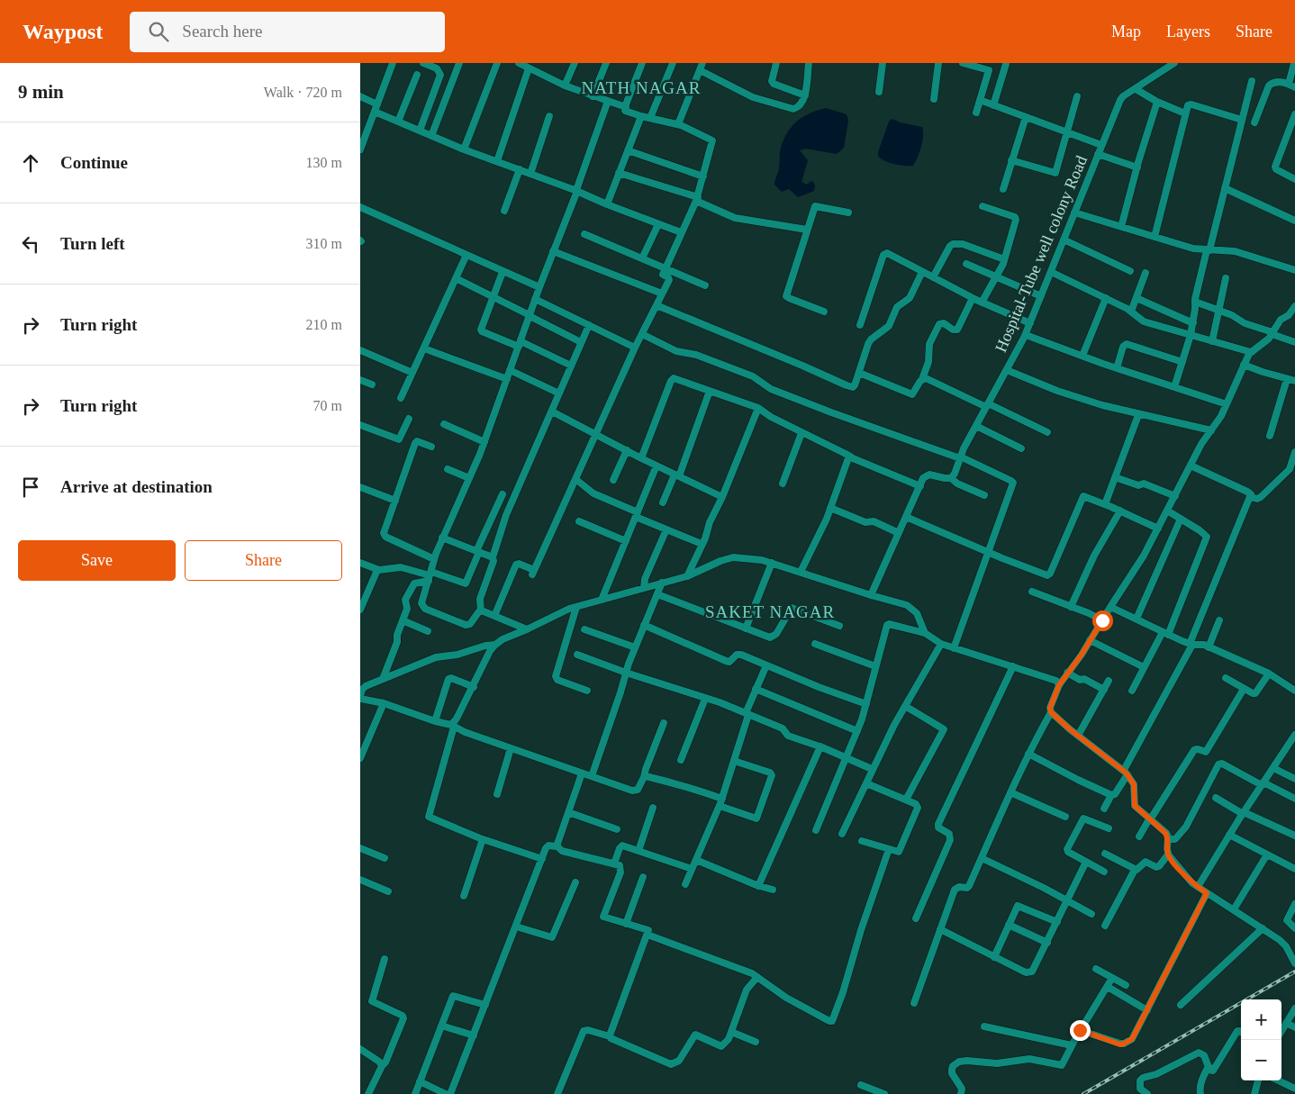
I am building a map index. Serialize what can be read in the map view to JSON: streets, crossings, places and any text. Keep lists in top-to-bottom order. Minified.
{"streets":{"street":["Hospital-Tube well colony Road"]},"districts":["NATH NAGAR","SAKET NAGAR"],"page":{"header":"Waypost","search":"Search here","nav":["Map","Layers","Share"],"heading":["9 min","Walk · 720 m"],"list":[["Continue","130 m"],["Turn left","310 m"],["Turn right","210 m"],["Turn right","70 m"],"Arrive at destination"],"buttons":["Save","Share"],"map_buttons":["+","−"]}}
